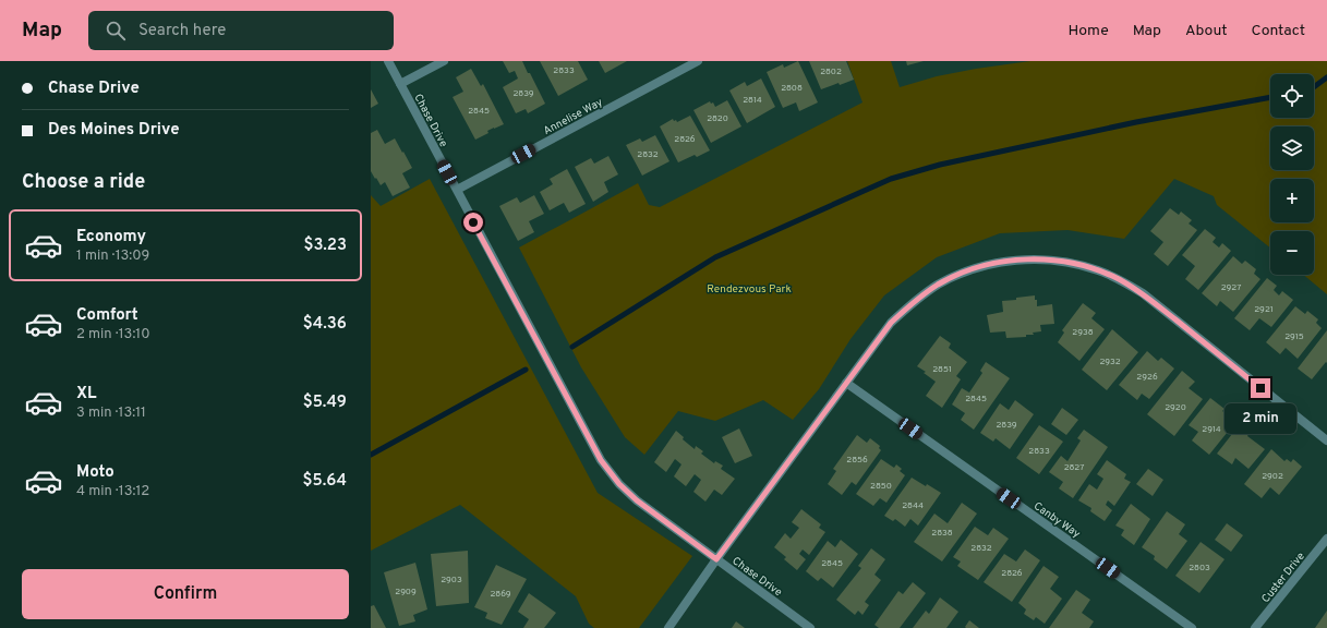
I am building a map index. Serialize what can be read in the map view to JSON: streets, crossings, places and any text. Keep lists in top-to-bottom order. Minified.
{"streets":{"street":["Annelise Way","Chase Drive","Canby Way","Custer Drive"]},"crossings":[["Annelise Way","Chase Drive"]],"parks":["Rendezvous Park"],"house_numbers":["2833","2802","2808","2839","2814","2845","2820","2826","2832","2927","2921","2938","2915","2932","2851","2926","2845","2920","2839","2914","2833","2856","2827","2902","2850","2844","2838","2832","2845","2803","2826","2903","2909","2869"],"page":{"header":"Map","search":"Search here","nav":["Home","Map","About","Contact"],"banner":["Chase Drive","Des Moines Drive"],"map_buttons":["+","−"],"heading":"Choose a ride","list":[{"name":"Economy","note":"1 min · 13:09","value":"$3.23"},{"name":"Comfort","note":"2 min · 13:10","value":"$4.36"},{"name":"XL","note":"3 min · 13:11","value":"$5.49"},{"name":"Moto","note":"4 min · 13:12","value":"$5.64"}],"bubble":"2 min","buttons":"Confirm"}}
